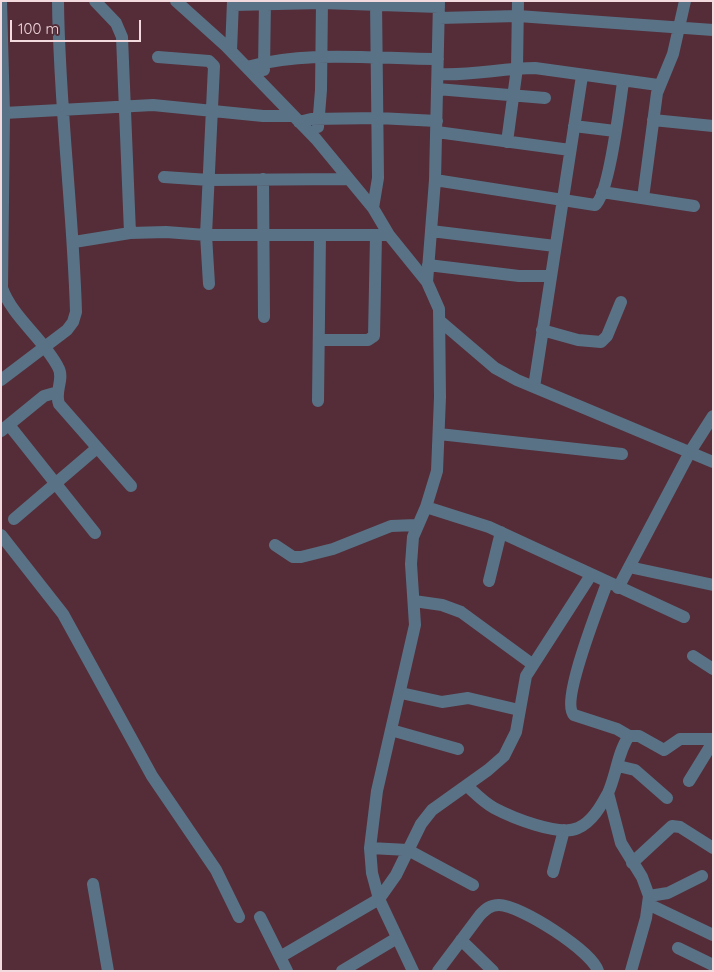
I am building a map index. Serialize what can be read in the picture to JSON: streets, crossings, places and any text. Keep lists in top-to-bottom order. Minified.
{"scale_bar":"100 m"}
